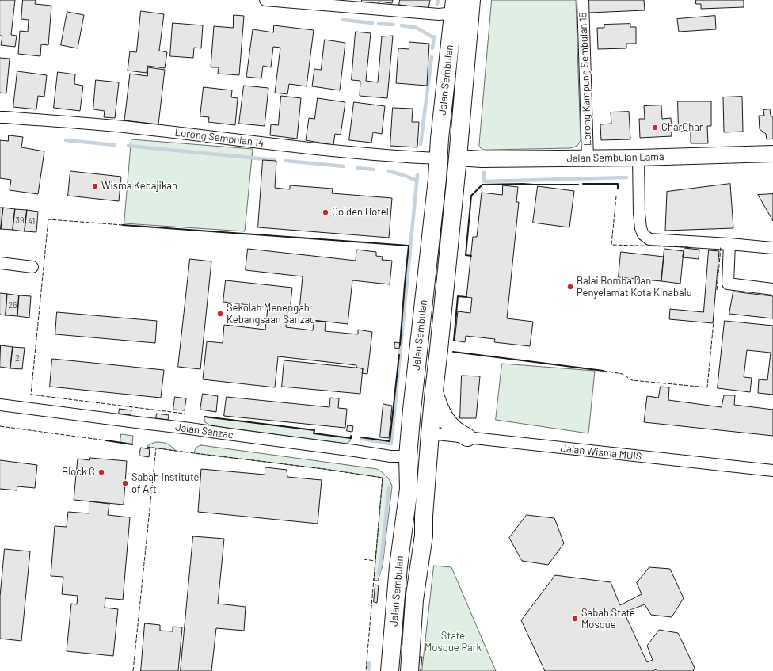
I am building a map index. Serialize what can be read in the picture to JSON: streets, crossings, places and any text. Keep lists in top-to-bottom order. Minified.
{"streets":{"main road":["Jalan Sembulan"],"street":["Lorong Kampung Sembulan 15","Lorong Sembulan 14","Jalan Sembulan Lama","Jalan Sanzac","Jalan Wisma MUIS"]},"crossings":[["Lorong Kampung Sembulan 15","Jalan Sembulan Lama"],["Jalan Sembulan","Lorong Sembulan 14"],["Jalan Sembulan","Jalan Sembulan Lama"],["Jalan Sembulan","Jalan Sanzac"],["Jalan Sembulan","Jalan Wisma MUIS"]],"parks":["State Mosque Park"],"places":["CharChar","Wisma Kebajikan","Golden Hotel","Balai Bomba Dan Penyelamat Kota Kinabalu","Sekolah Menengah Kebangsaan Sanzac","Block C","Sabah Institute of Art","Sabah State Mosque"],"house_numbers":["39","41","26","2"]}
